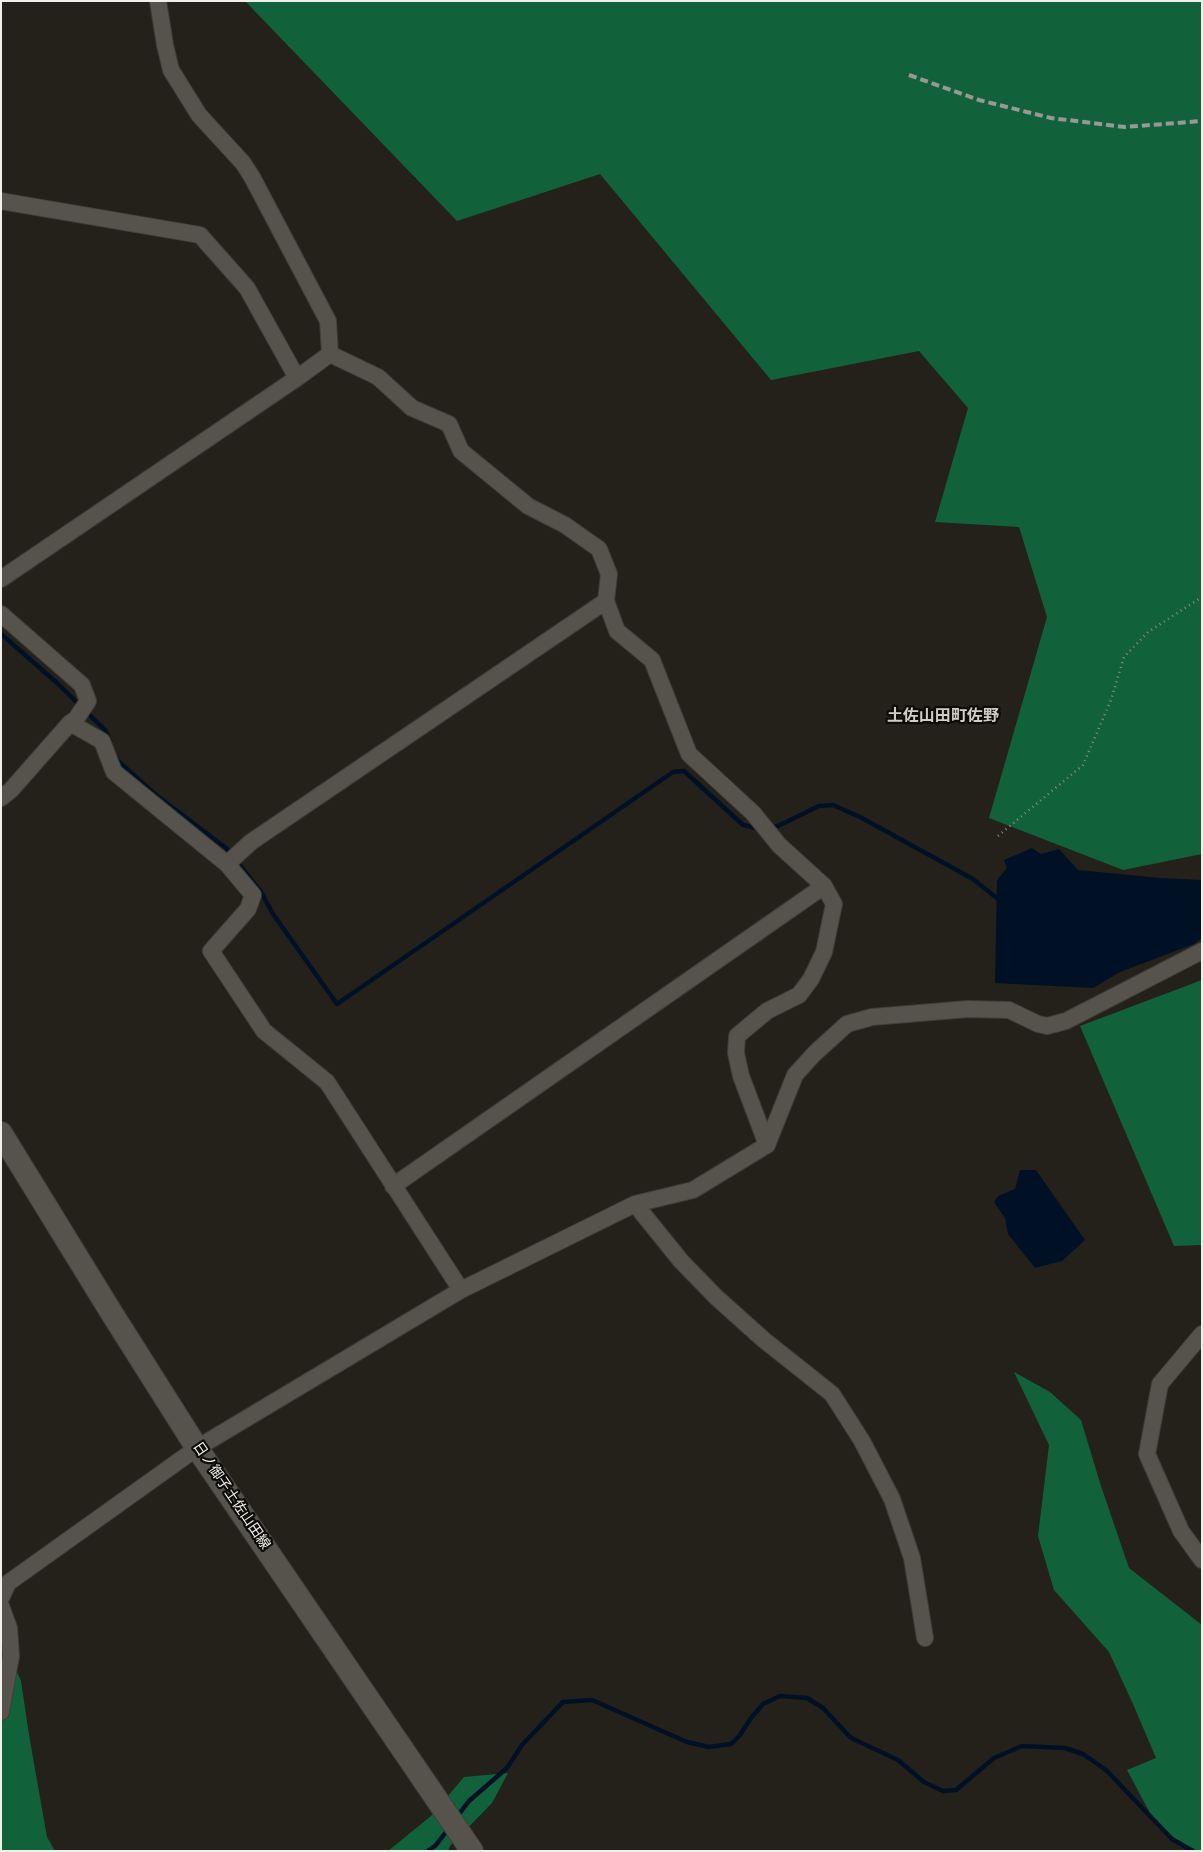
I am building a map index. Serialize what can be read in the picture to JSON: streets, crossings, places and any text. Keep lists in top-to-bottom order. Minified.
{"streets":{"main road":["日ノ御子土佐山田線"]},"districts":["土佐山田町佐野"]}
